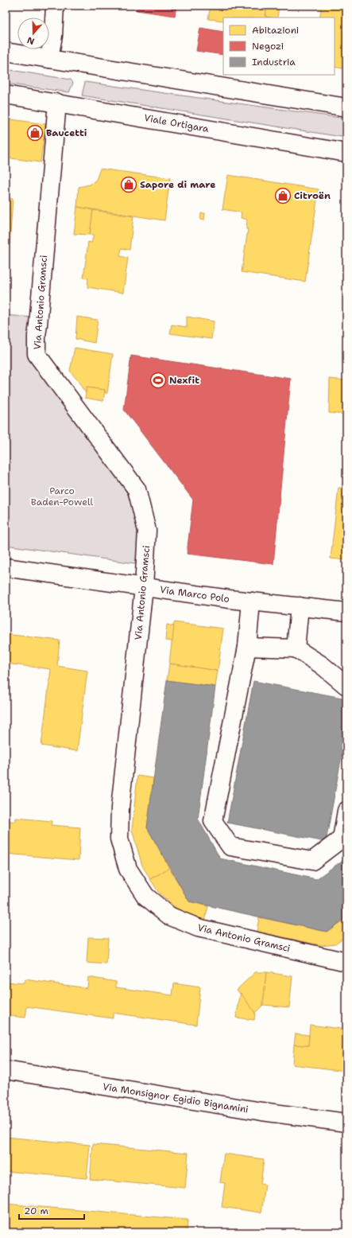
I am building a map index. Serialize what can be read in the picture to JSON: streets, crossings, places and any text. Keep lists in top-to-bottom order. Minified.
{"streets":{"street":["Viale Ortigara","Via Antonio Gramsci","Via Marco Polo","Via Monsignor Egidio Bignamini"]},"crossings":[["Viale Ortigara","Via Antonio Gramsci"],["Via Antonio Gramsci","Via Marco Polo"]],"parks":["Parco Baden-Powell"],"places":{"shop":["Baucetti","Sapore di mare","Citroën"],"sports":["Nexfit"]},"legend":["Abitazioni","Negozi","Industria"],"scale_bar":"20 m","north":"bottom"}
